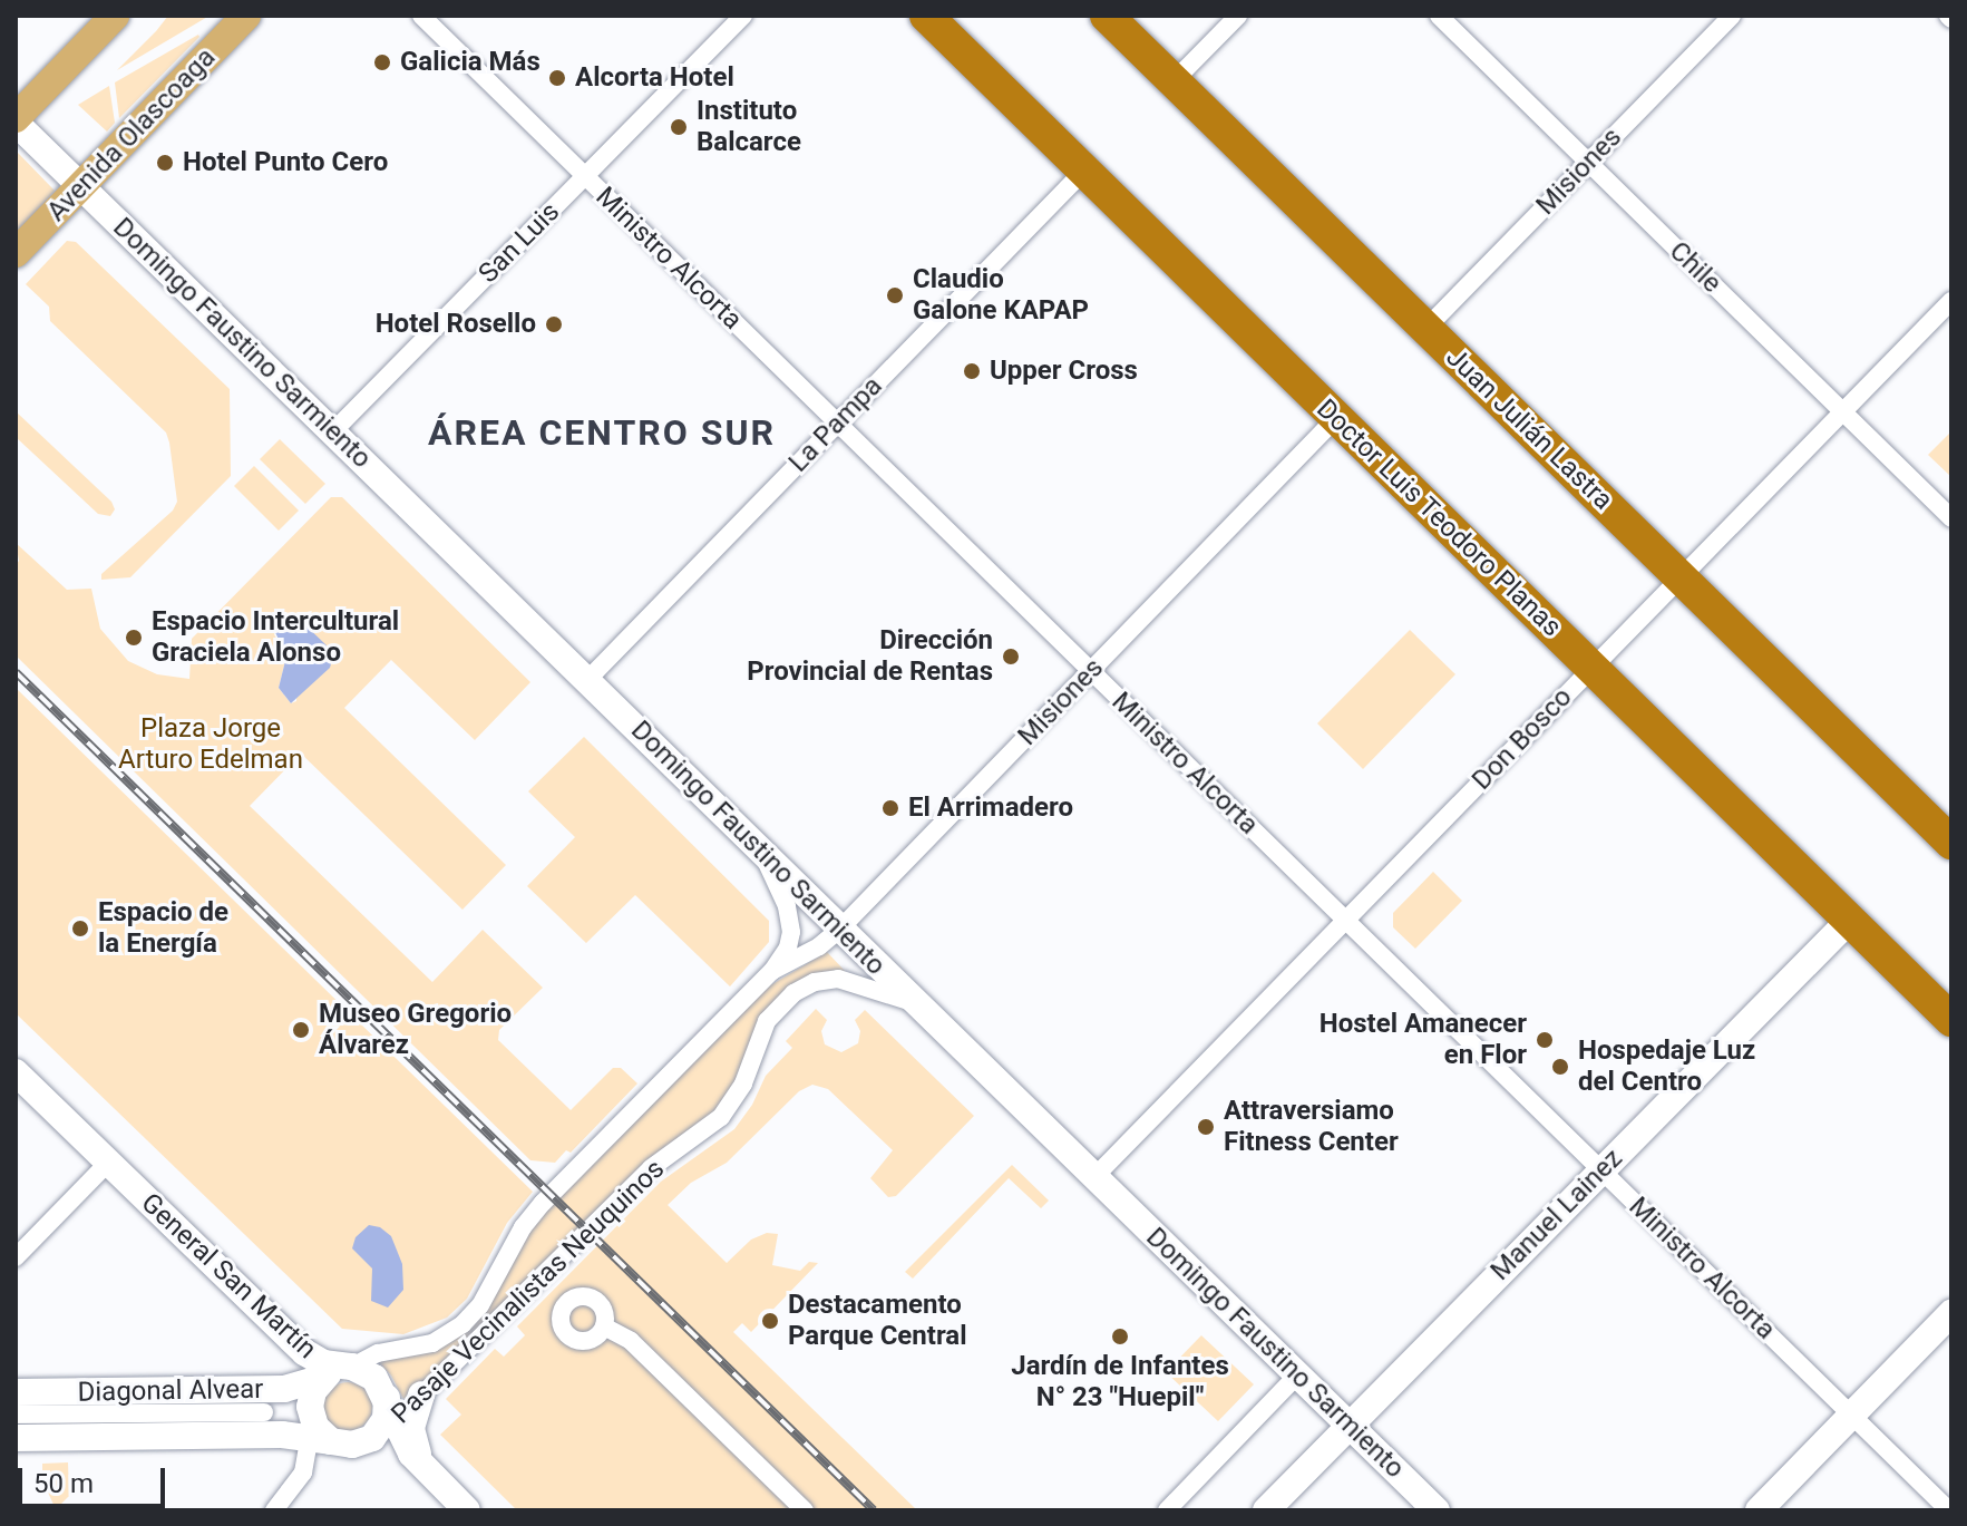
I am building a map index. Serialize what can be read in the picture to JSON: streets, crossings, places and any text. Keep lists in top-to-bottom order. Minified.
{"streets":{"highway":["Juan Julián Lastra","Doctor Luis Teodoro Planas"],"main road":["Avenida Olascoaga","Domingo Faustino Sarmiento","Manuel Lainez","General San Martín","Diagonal Alvear"],"street":["Misiones","San Luis","Ministro Alcorta","Chile","La Pampa","Don Bosco","Pasaje Vecinalistas Neuquinos"]},"crossings":[["Avenida Olascoaga","Domingo Faustino Sarmiento"],["Misiones","Ministro Alcorta"],["Misiones","Chile"],["Misiones","Domingo Faustino Sarmiento"],["Misiones","Juan Julián Lastra"],["Misiones","Doctor Luis Teodoro Planas"],["Misiones","Pasaje Vecinalistas Neuquinos"],["San Luis","Ministro Alcorta"],["San Luis","Domingo Faustino Sarmiento"],["Ministro Alcorta","La Pampa"],["Ministro Alcorta","Don Bosco"],["Ministro Alcorta","Manuel Lainez"],["Chile","Don Bosco"],["Domingo Faustino Sarmiento","La Pampa"],["Domingo Faustino Sarmiento","Don Bosco"],["Domingo Faustino Sarmiento","Manuel Lainez"],["Domingo Faustino Sarmiento","Pasaje Vecinalistas Neuquinos"],["La Pampa","Doctor Luis Teodoro Planas"],["Juan Julián Lastra","Don Bosco"],["Doctor Luis Teodoro Planas","Don Bosco"],["Doctor Luis Teodoro Planas","Manuel Lainez"],["General San Martín","Pasaje Vecinalistas Neuquinos"],["General San Martín","Diagonal Alvear"],["Pasaje Vecinalistas Neuquinos","Diagonal Alvear"]],"districts":["ÁREA CENTRO SUR"],"parks":["Plaza Jorge Arturo Edelman"],"places":["Galicia Más","Alcorta Hotel","Instituto Balcarce","Hotel Punto Cero","Claudio Galone KAPAP","Hotel Rosello","Upper Cross","Espacio Intercultural Graciela Alonso","Dirección Provincial de Rentas","El Arrimadero","Espacio de la Energía","Museo Gregorio Álvarez","Hostel Amanecer en Flor","Hospedaje Luz del Centro","Attraversiamo Fitness Center","Destacamento Parque Central","Jardín de Infantes N° 23 \"Huepil\""],"scale_bar":"50 m"}
